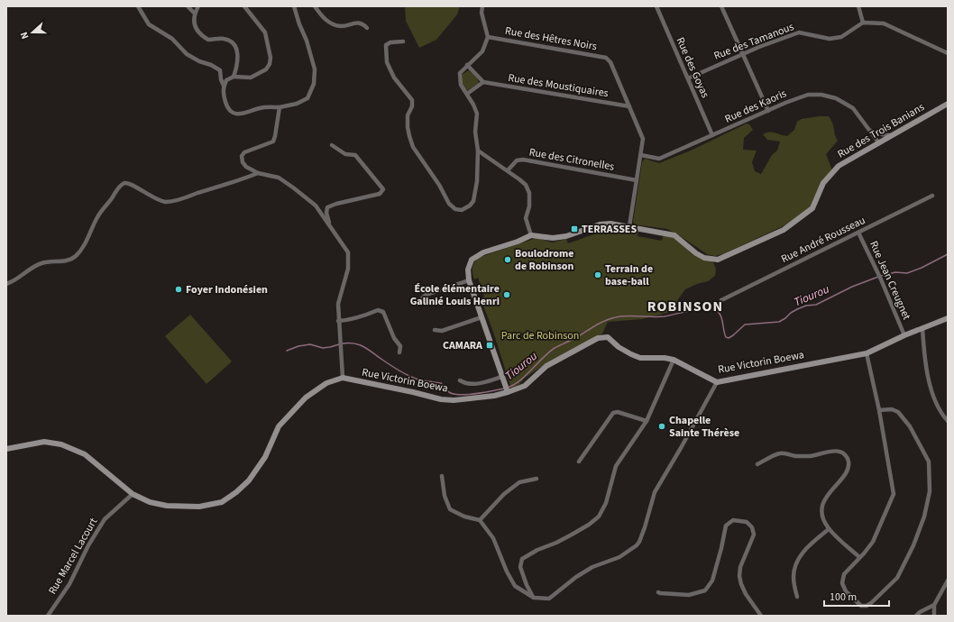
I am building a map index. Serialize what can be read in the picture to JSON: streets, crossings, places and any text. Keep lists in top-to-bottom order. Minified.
{"streets":{"street":["Rue des Hêtres Noirs","Rue des Tamanous","Rue des Goyas","Rue des Moustiquaires","Rue des Kaoris","Rue des Trois Banians","Rue des Citronelles","Rue André Rousseau","Rue Jean Creugnet","Rue Victorin Boewa","Rue Marcel Lacourt"]},"crossings":[["Rue des Hêtres Noirs","Rue des Moustiquaires"],["Rue des Hêtres Noirs","Rue des Kaoris"],["Rue des Hêtres Noirs","Rue des Trois Banians"],["Rue des Hêtres Noirs","Rue des Citronelles"],["Rue des Tamanous","Rue des Goyas"],["Rue des Goyas","Rue des Kaoris"],["Rue des Kaoris","Rue des Trois Banians"],["Rue André Rousseau","Rue Jean Creugnet"],["Rue Jean Creugnet","Rue Victorin Boewa"]],"districts":["ROBINSON"],"water":["Tiourou"],"parks":["Parc de Robinson"],"places":{"transit":["TERRASSES","CAMARA"],"other":["Boulodrome de Robinson","Terrain de base-ball","Foyer Indonésien","École élémentaire Galinié Louis Henri","Chapelle Sainte Thérèse"]},"scale_bar":"100 m","north":"left"}
